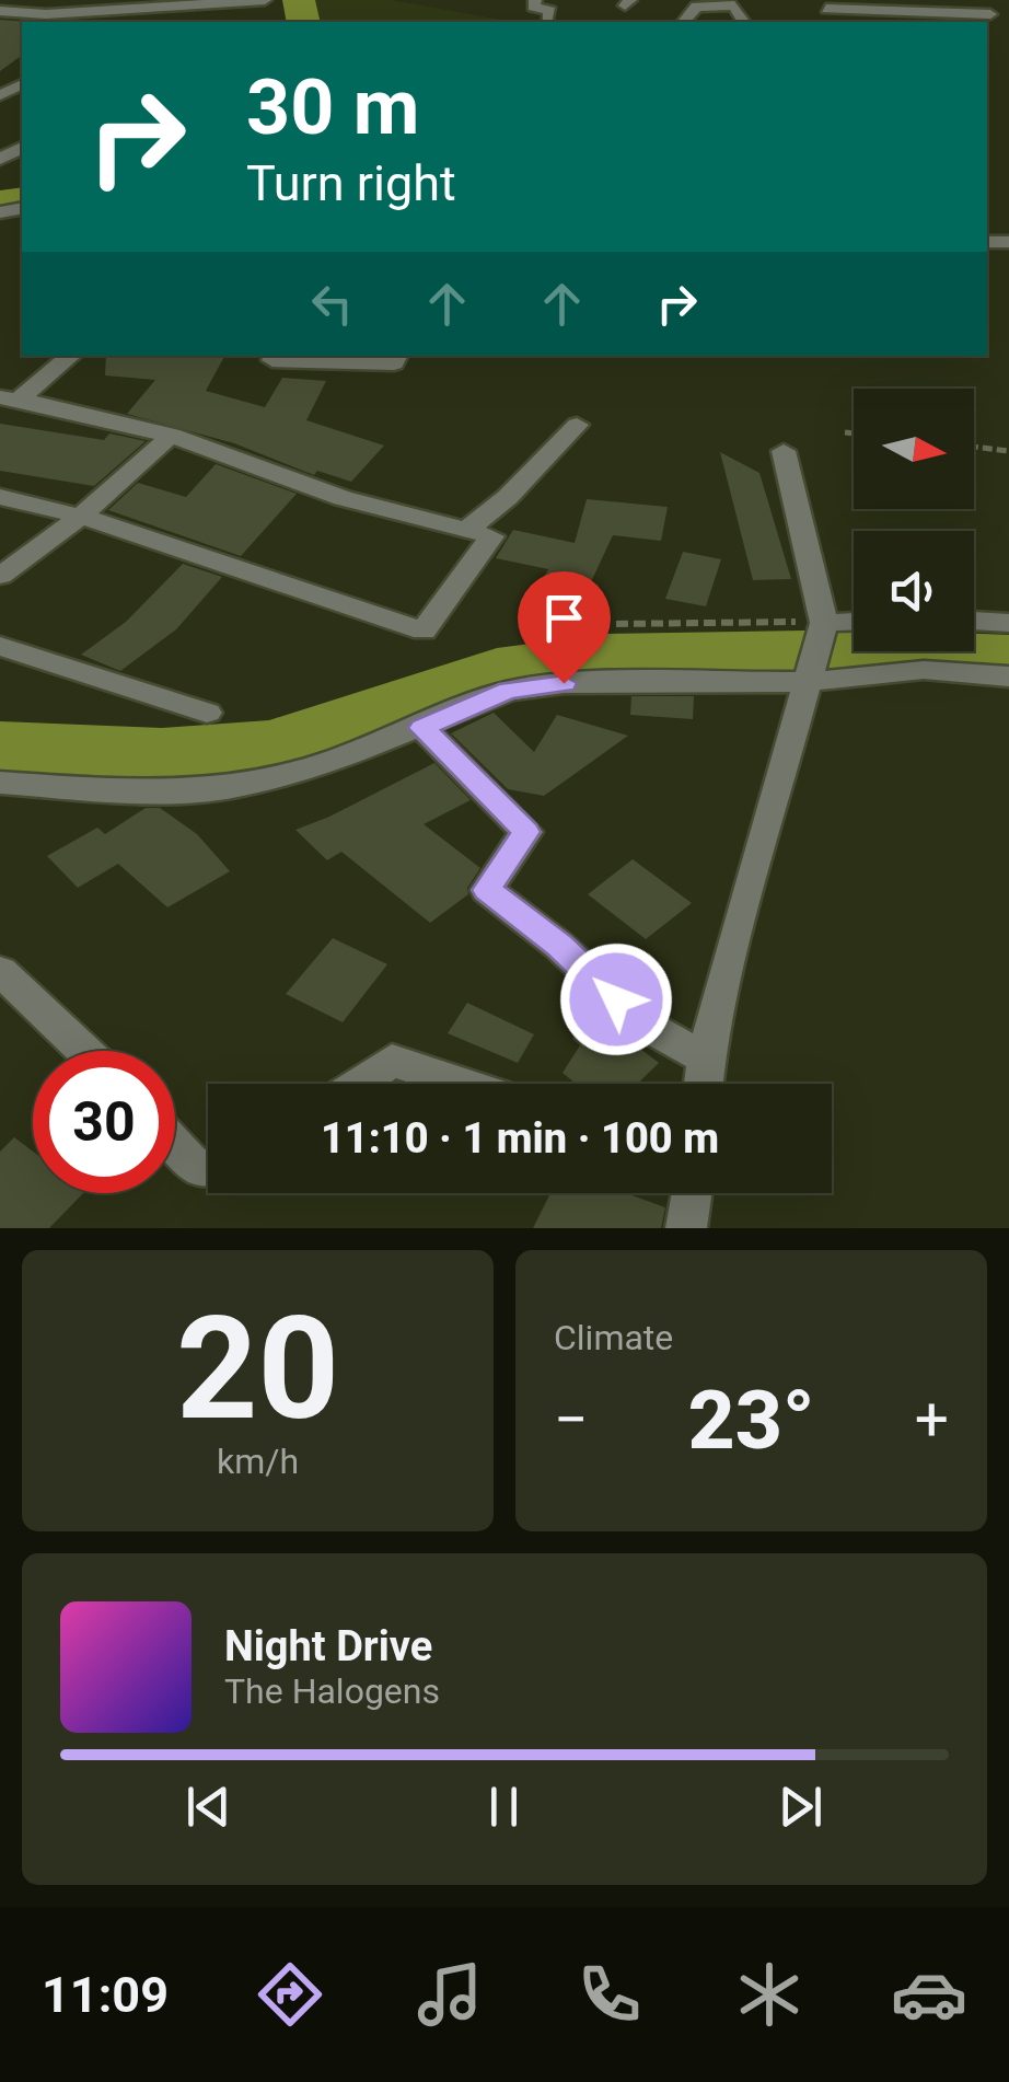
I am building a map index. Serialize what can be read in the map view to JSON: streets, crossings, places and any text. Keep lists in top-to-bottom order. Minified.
{"north":"right","page":{"turn":["30 m","Turn right"],"limit":"30","trip":"11:10 · 1 min · 100 m","tile":[["20","km/h"],"Climate"],"heat":["−","23°","+"],"song":["Night Drive","The Halogens"],"tabs":"11:09"}}
